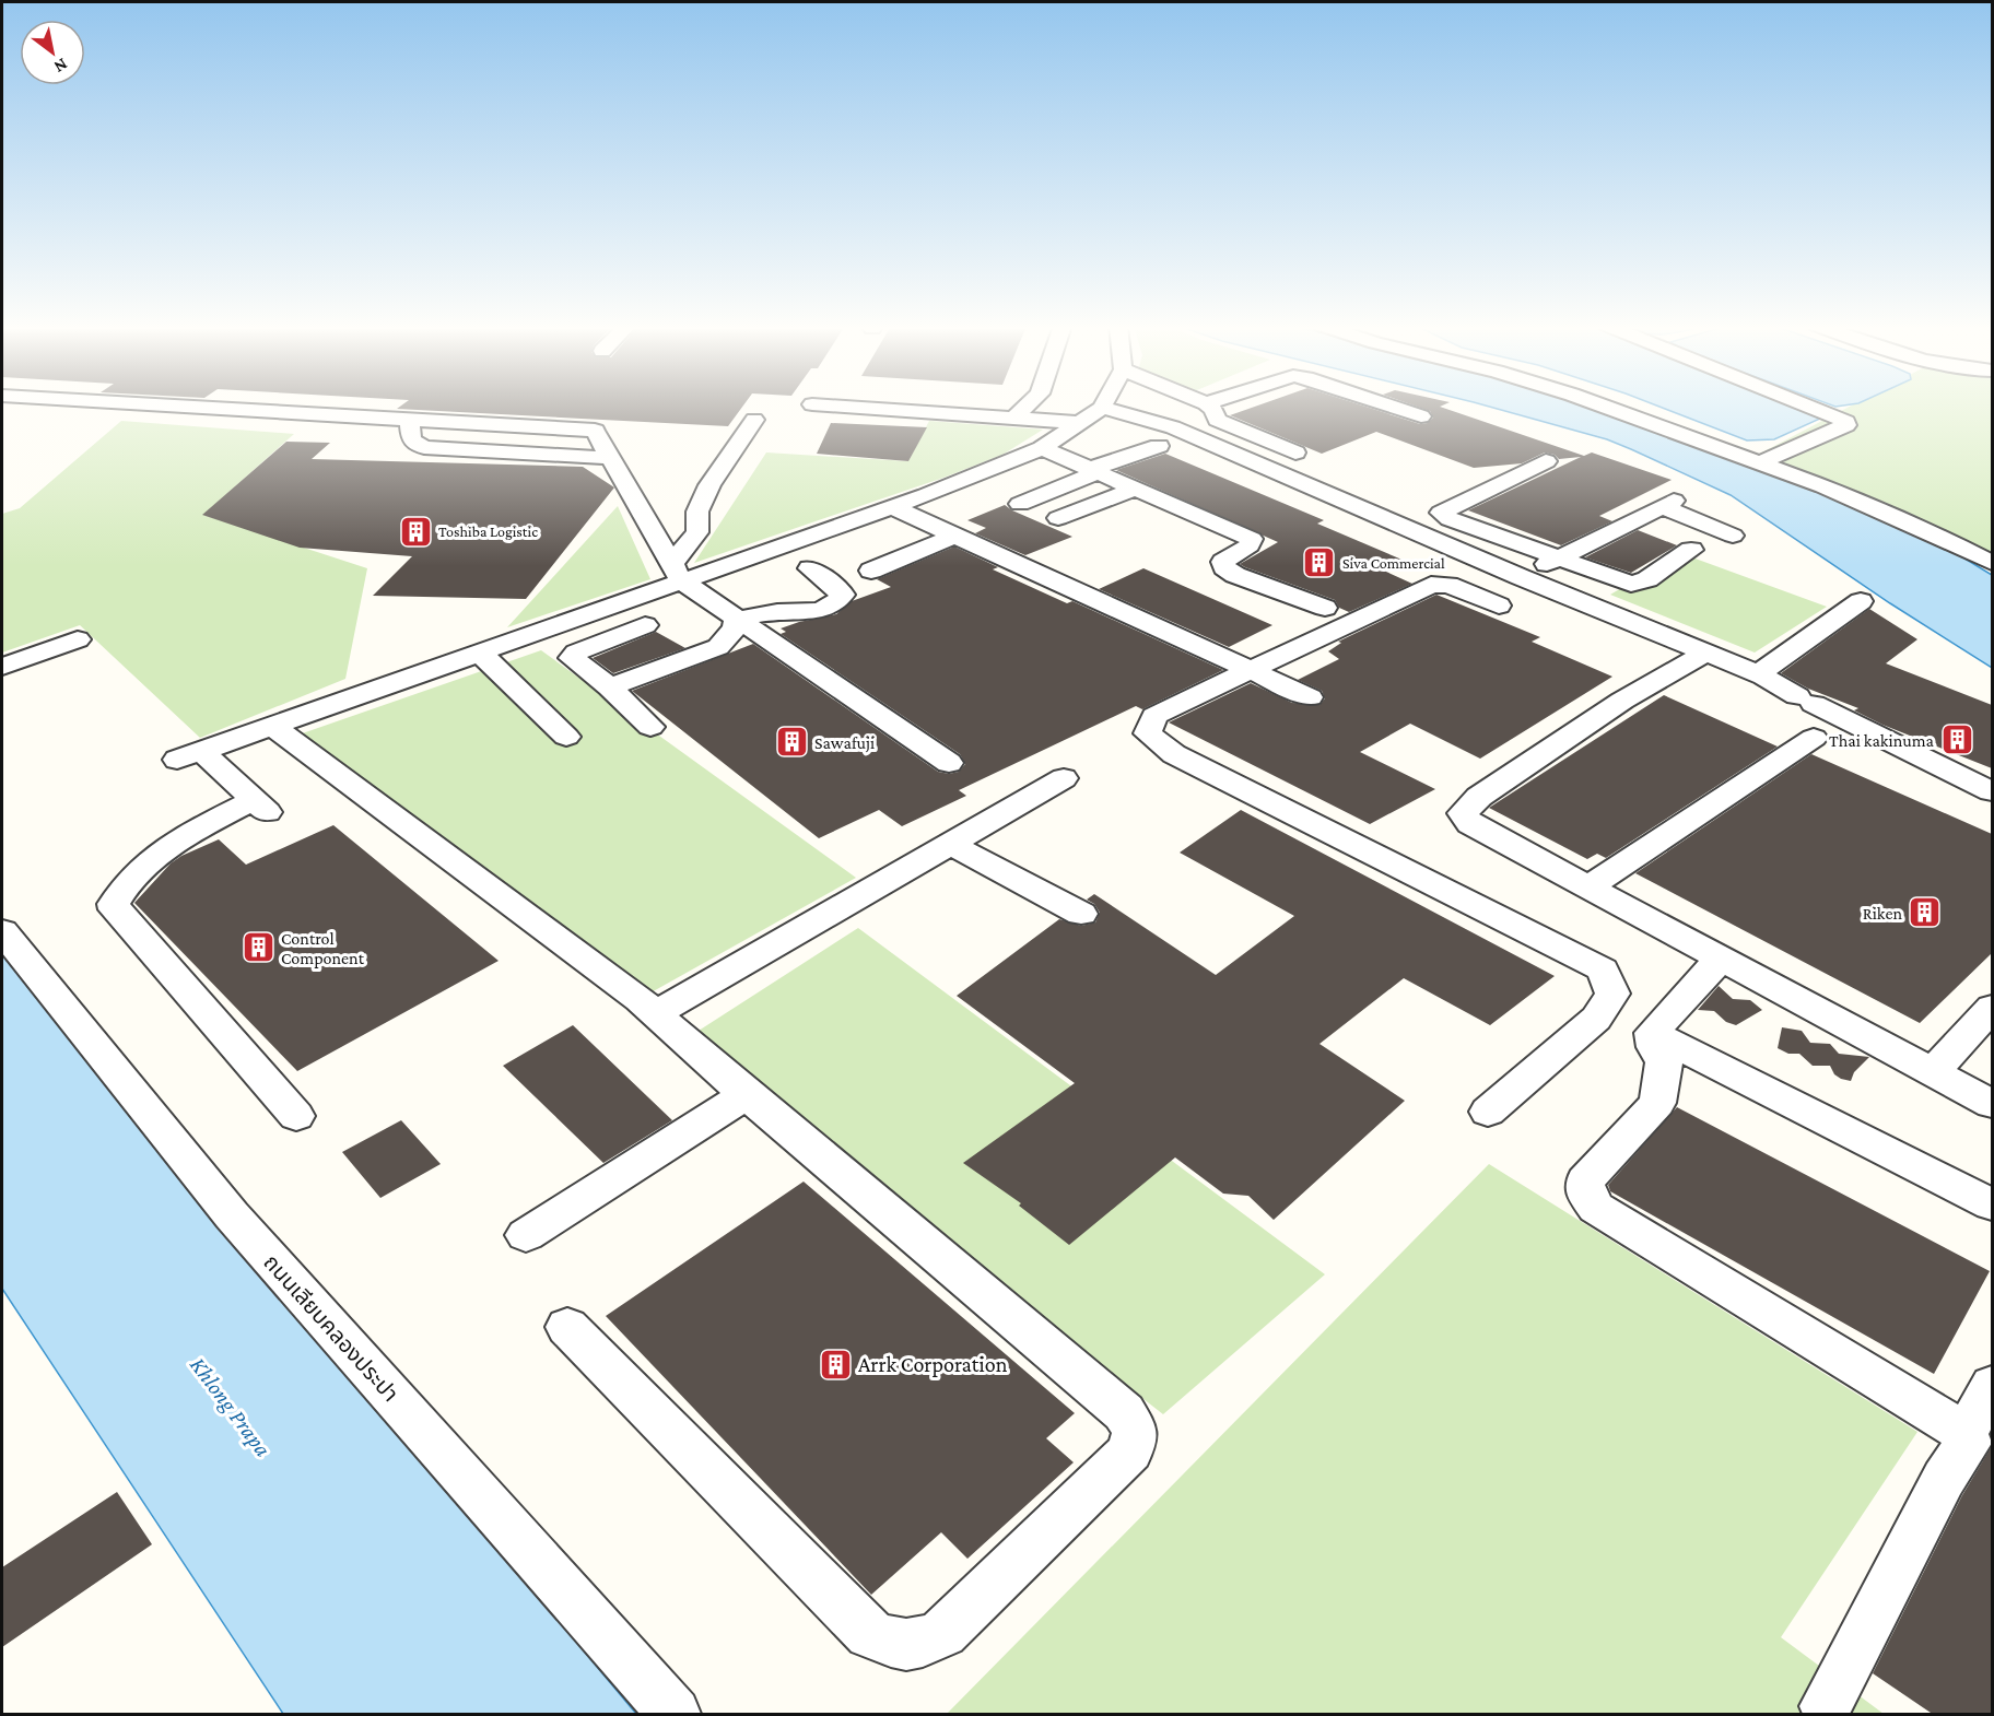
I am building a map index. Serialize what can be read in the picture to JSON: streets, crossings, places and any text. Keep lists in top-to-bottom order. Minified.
{"streets":{"street":["ถนนเลียบคลองประปา"]},"water":["Khlong Prapa"],"places":{"building":["Toshiba Logistic","Siva Commercial","Thai kakinuma","Sawafuji","Riken","Control Component","Arrk Corporation"]},"north":"bottom right"}
